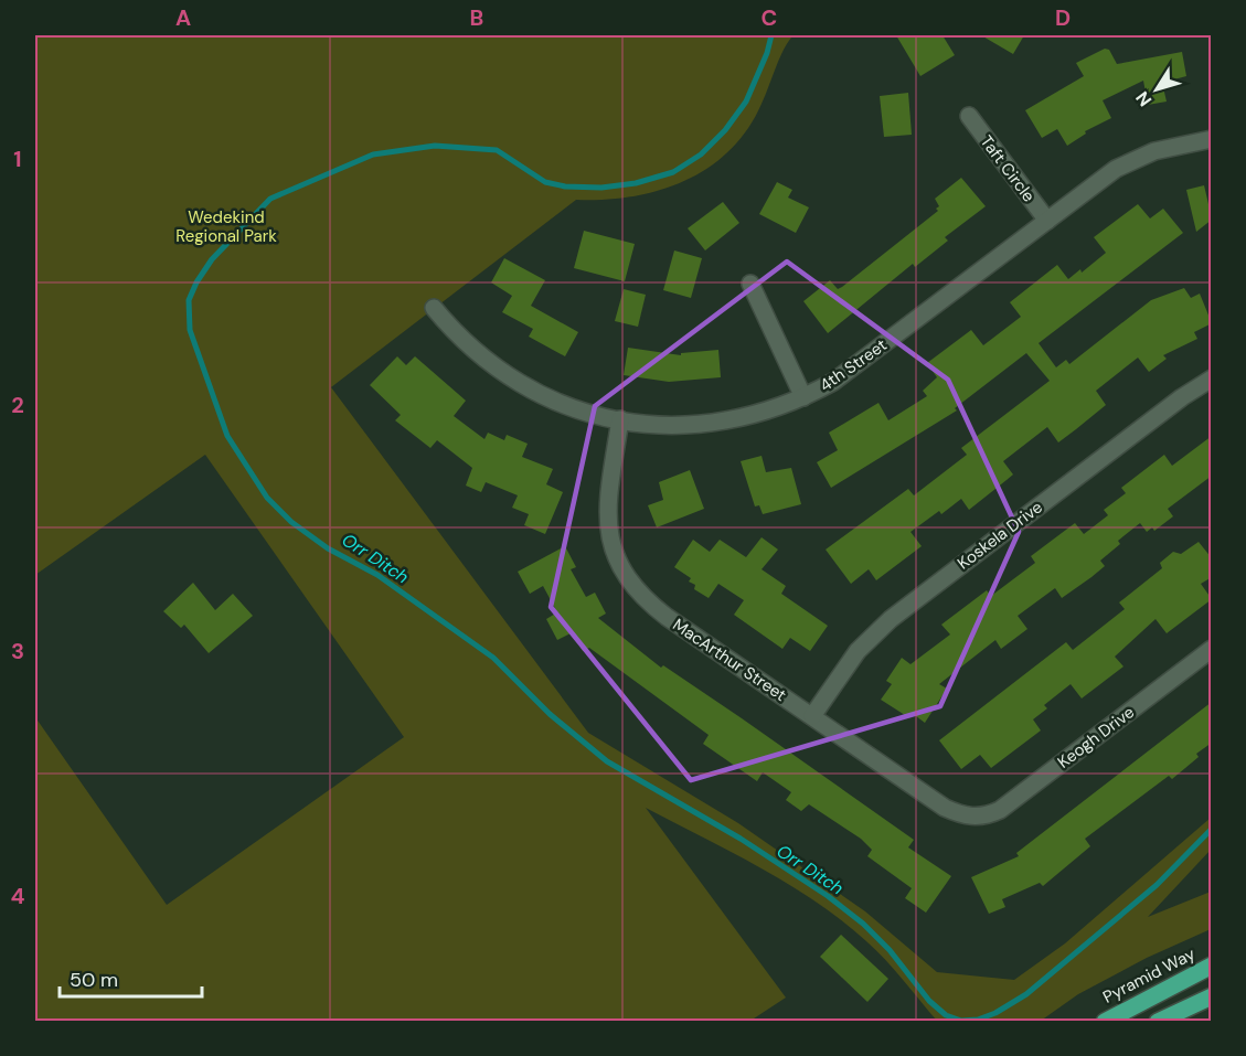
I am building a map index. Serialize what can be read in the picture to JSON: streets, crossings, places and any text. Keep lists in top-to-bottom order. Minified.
{"streets":{"main road":["Pyramid Way"],"street":["Taft Circle","4th Street","Koskela Drive","MacArthur Street","Keogh Drive"]},"crossings":[["Taft Circle","4th Street"],["4th Street","MacArthur Street"],["Koskela Drive","MacArthur Street"],["MacArthur Street","Keogh Drive"]],"water":["Orr Ditch"],"parks":["Wedekind Regional Park"],"scale_bar":"50 m","north":"bottom left","grid":{"columns":["A","B","C","D"],"rows":["1","2","3","4"]}}
